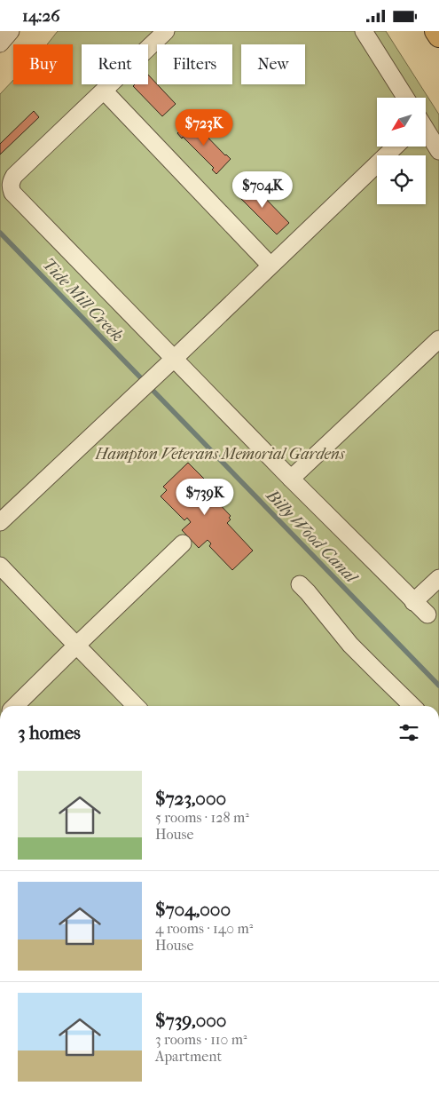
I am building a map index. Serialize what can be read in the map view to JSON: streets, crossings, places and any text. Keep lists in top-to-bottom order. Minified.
{"water":["Tide Mill Creek","Billy Wood Canal"],"parks":["Hampton Veterans Memorial Gardens"],"north":"bottom left","page":{"status":"14:26","chip":["Buy","Rent","Filters","New"],"price":["$723K","$704K","$739K"],"heading":"3 homes","list":[{"name":"$723,000","note":"5 rooms · 128 m² · House"},{"name":"$704,000","note":"4 rooms · 140 m² · House"},{"name":"$739,000","note":"3 rooms · 110 m² · Apartment"}]}}
